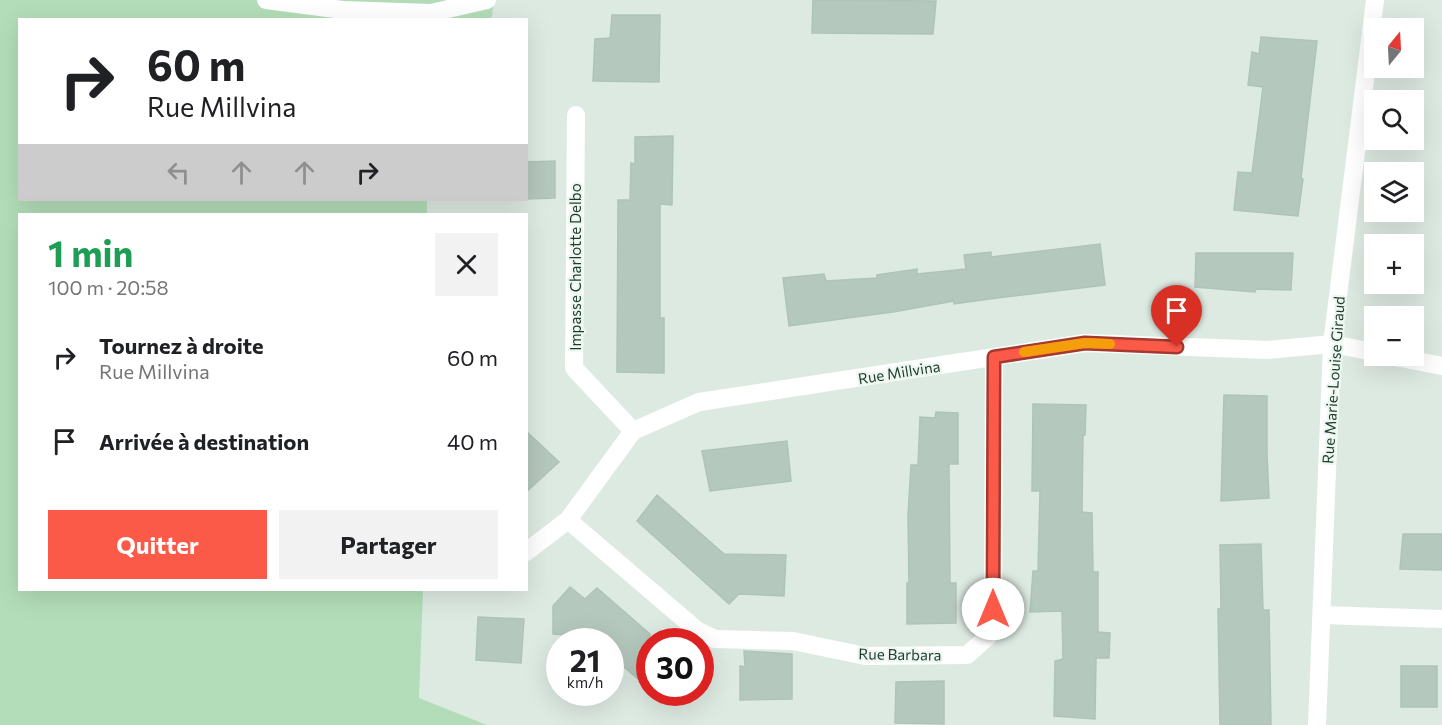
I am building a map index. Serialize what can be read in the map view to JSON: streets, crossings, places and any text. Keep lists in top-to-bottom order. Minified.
{"streets":{"street":["Impasse Charlotte Delbo","Rue Millvina","Rue Marie-Louise Giraud","Rue Barbara"]},"crossings":[["Impasse Charlotte Delbo","Rue Millvina"],["Rue Millvina","Rue Marie-Louise Giraud"],["Rue Millvina","Rue Barbara"]],"north":"top","page":{"map_buttons":["+","−"],"turn":["60 m","Rue Millvina"],"heading":["1 min","100 m · 20:58"],"list":[{"name":"Tournez à droite","note":"Rue Millvina","value":"60 m"},{"name":"Arrivée à destination","value":"40 m"}],"buttons":["Quitter","Partager"],"speed":"21 km/h","limit":"30"}}
